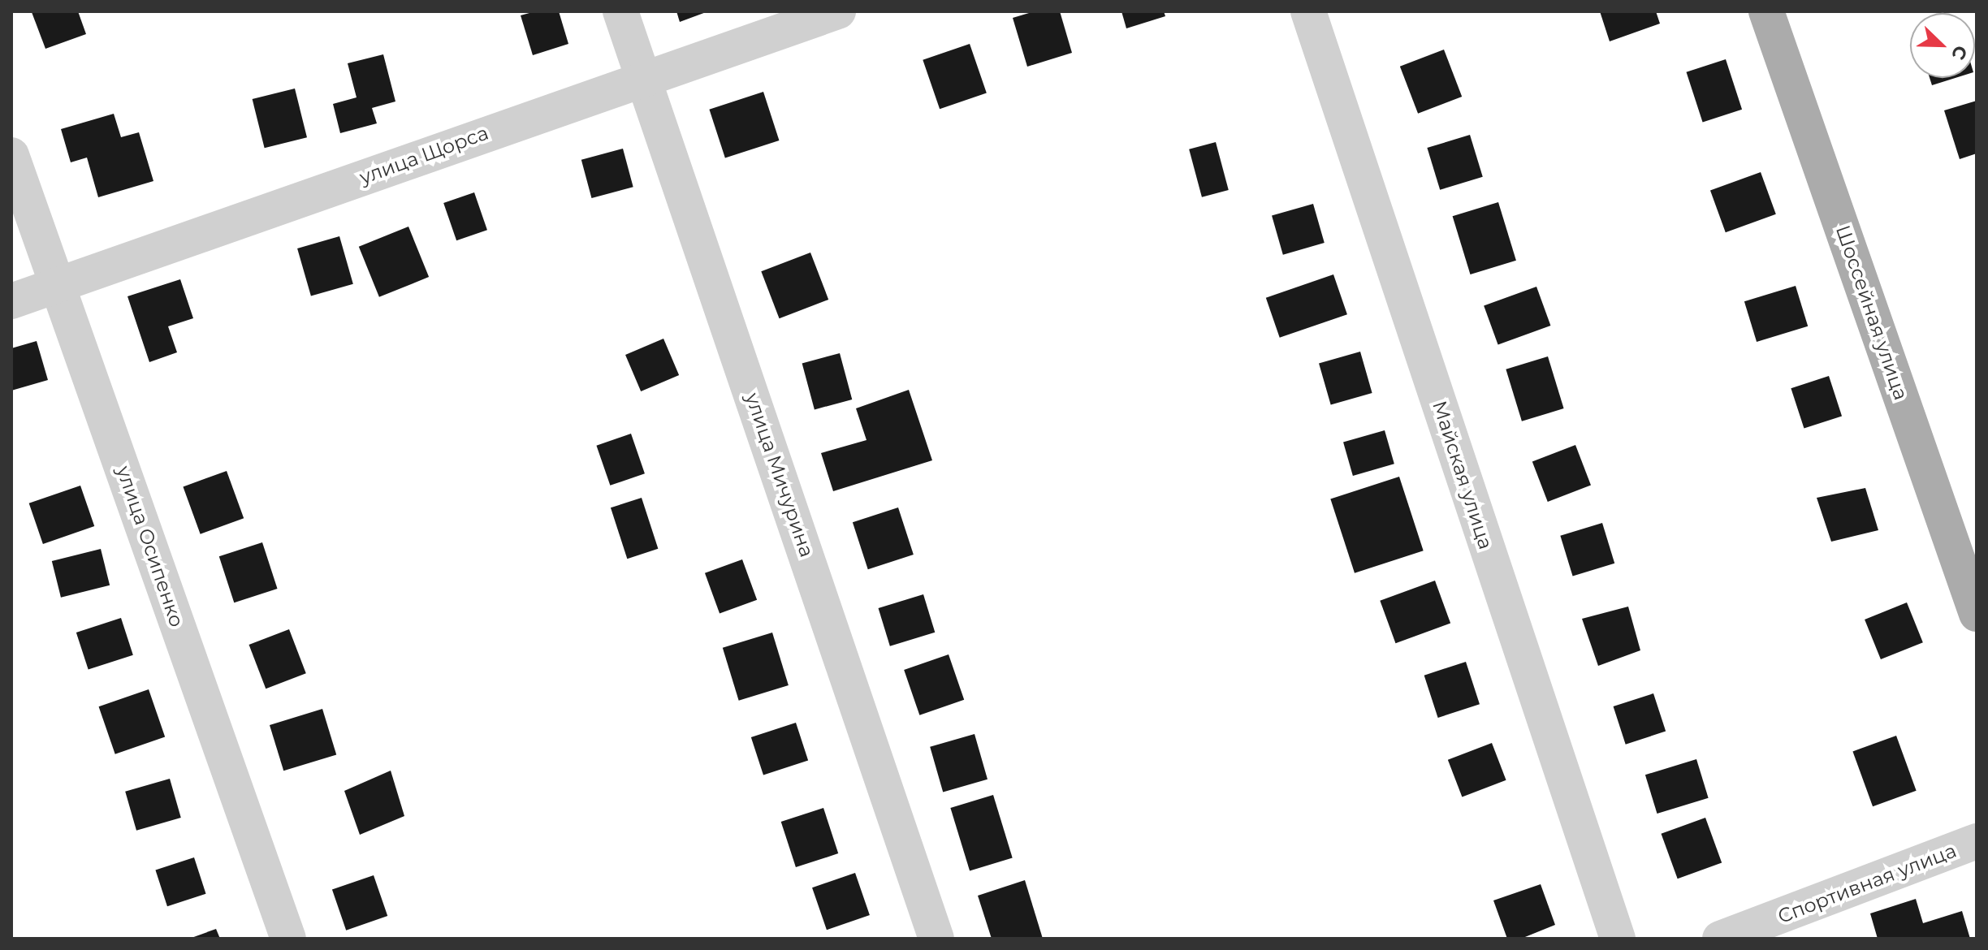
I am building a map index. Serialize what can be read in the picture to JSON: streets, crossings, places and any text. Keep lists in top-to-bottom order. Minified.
{"streets":{"main road":["Шоссейная улица"],"street":["улица Щорса","улица Мичурина","Майская улица","улица Осипенко","Спортивная улица"]},"crossings":[["улица Щорса","улица Мичурина"],["улица Щорса","улица Осипенко"]],"north":"bottom right"}
